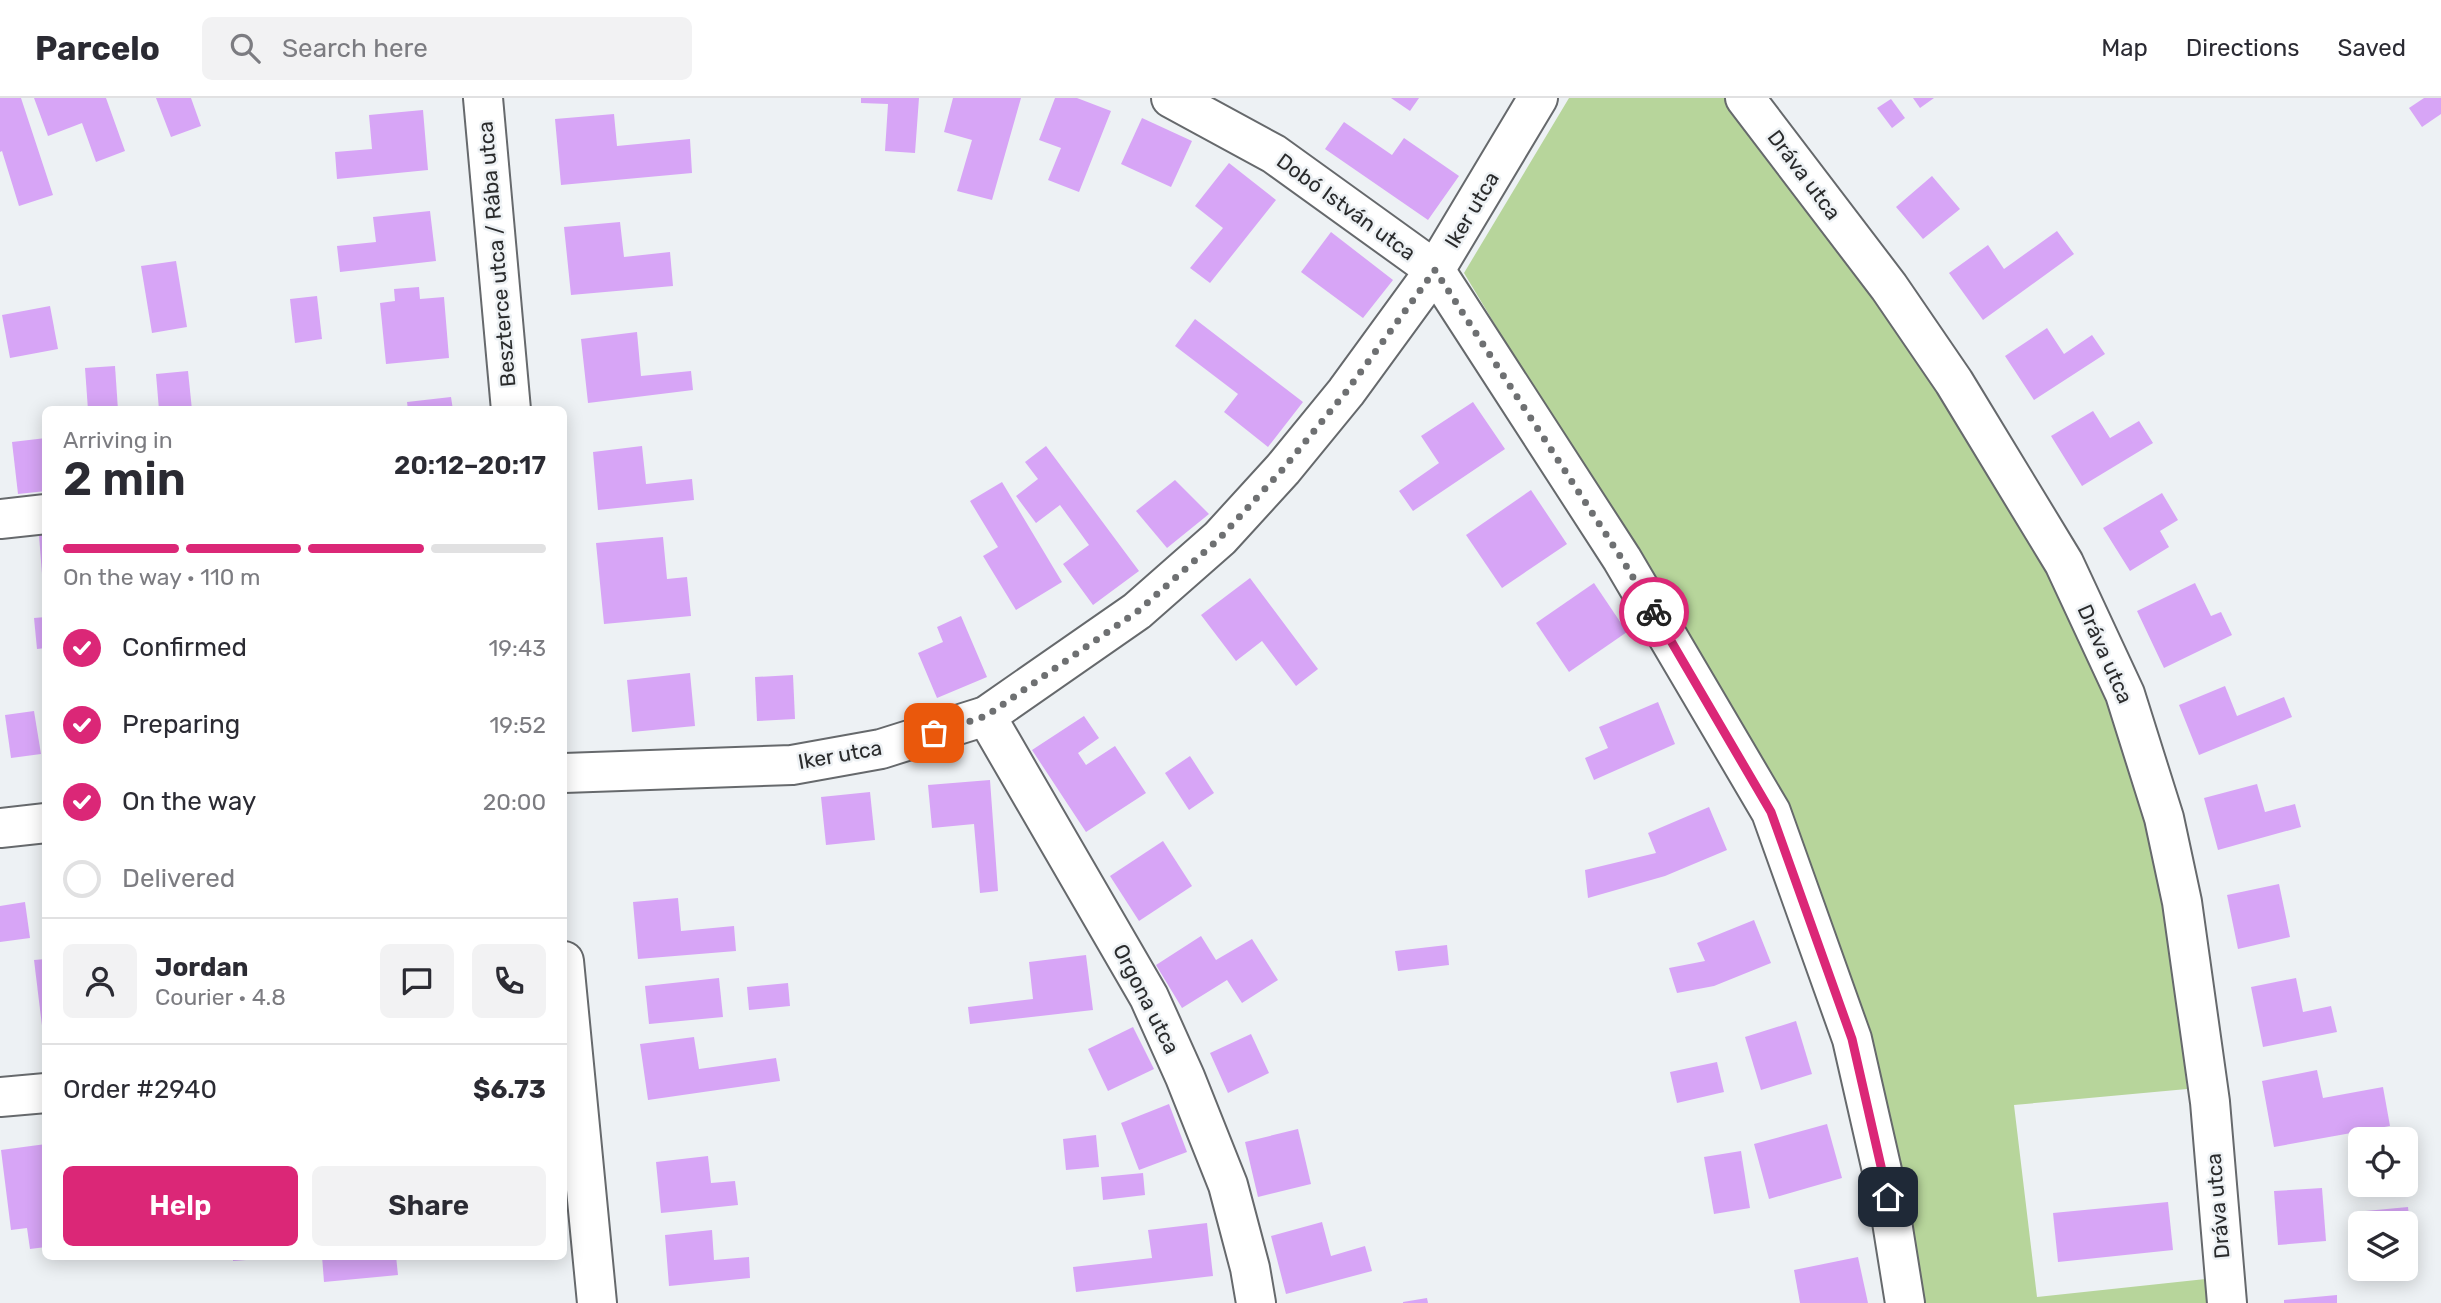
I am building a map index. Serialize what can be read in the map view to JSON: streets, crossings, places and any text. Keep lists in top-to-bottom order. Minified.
{"streets":{"street":["Dráva utca","Dobó István utca","Iker utca","Beszterce utca / Rába utca","Orgona utca"]},"crossings":[["Dobó István utca","Iker utca"],["Iker utca","Orgona utca"]],"page":{"header":"Parcelo","search":"Search here","nav":["Map","Directions","Saved"],"heading":["2 min","Arriving in","20:12–20:17"],"panel":["Jordan","Courier · 4.8","Order #2940","$6.73"],"bar":"On the way · 110 m","list":[["Confirmed","19:43"],["Preparing","19:52"],["On the way","20:00"],"Delivered"],"buttons":["Help","Share"]}}
